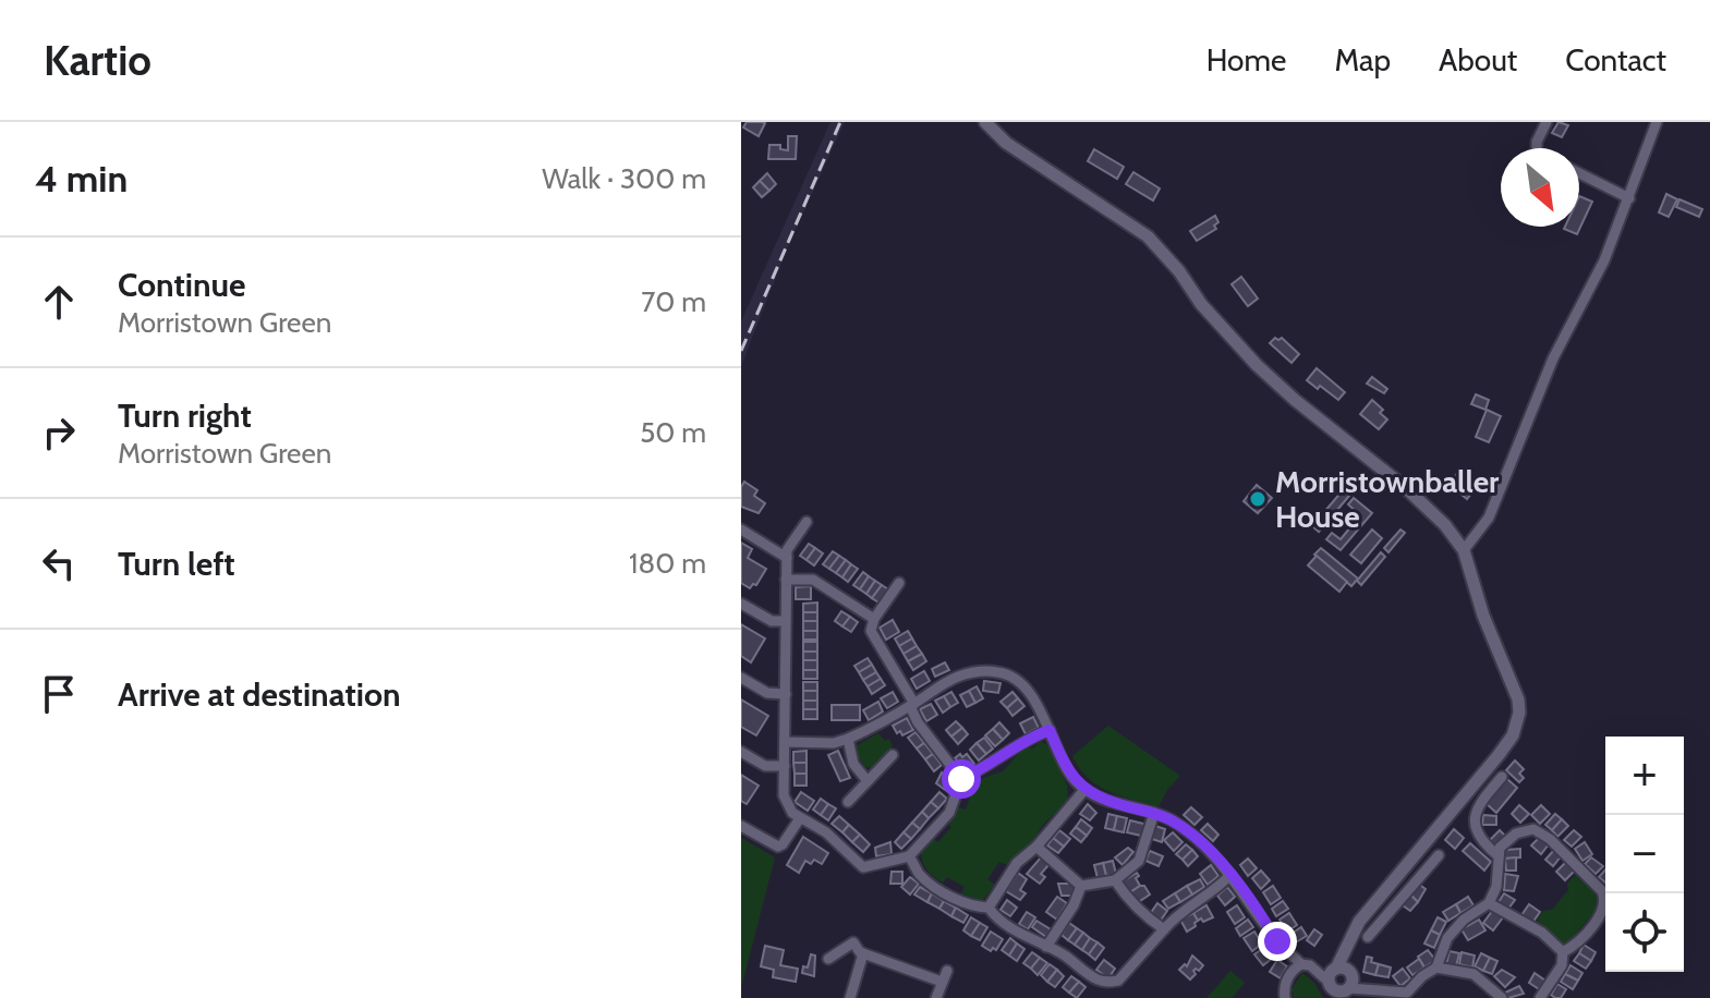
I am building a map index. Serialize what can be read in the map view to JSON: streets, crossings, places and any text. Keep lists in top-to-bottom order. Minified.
{"places":["Morristownballer House"],"north":"bottom right","page":{"header":"Kartio","nav":["Home","Map","About","Contact"],"heading":["4 min","Walk · 300 m"],"list":[["Continue","Morristown Green","70 m"],["Turn right","Morristown Green","50 m"],["Turn left","180 m"],"Arrive at destination"],"map_buttons":["+","−"]}}
